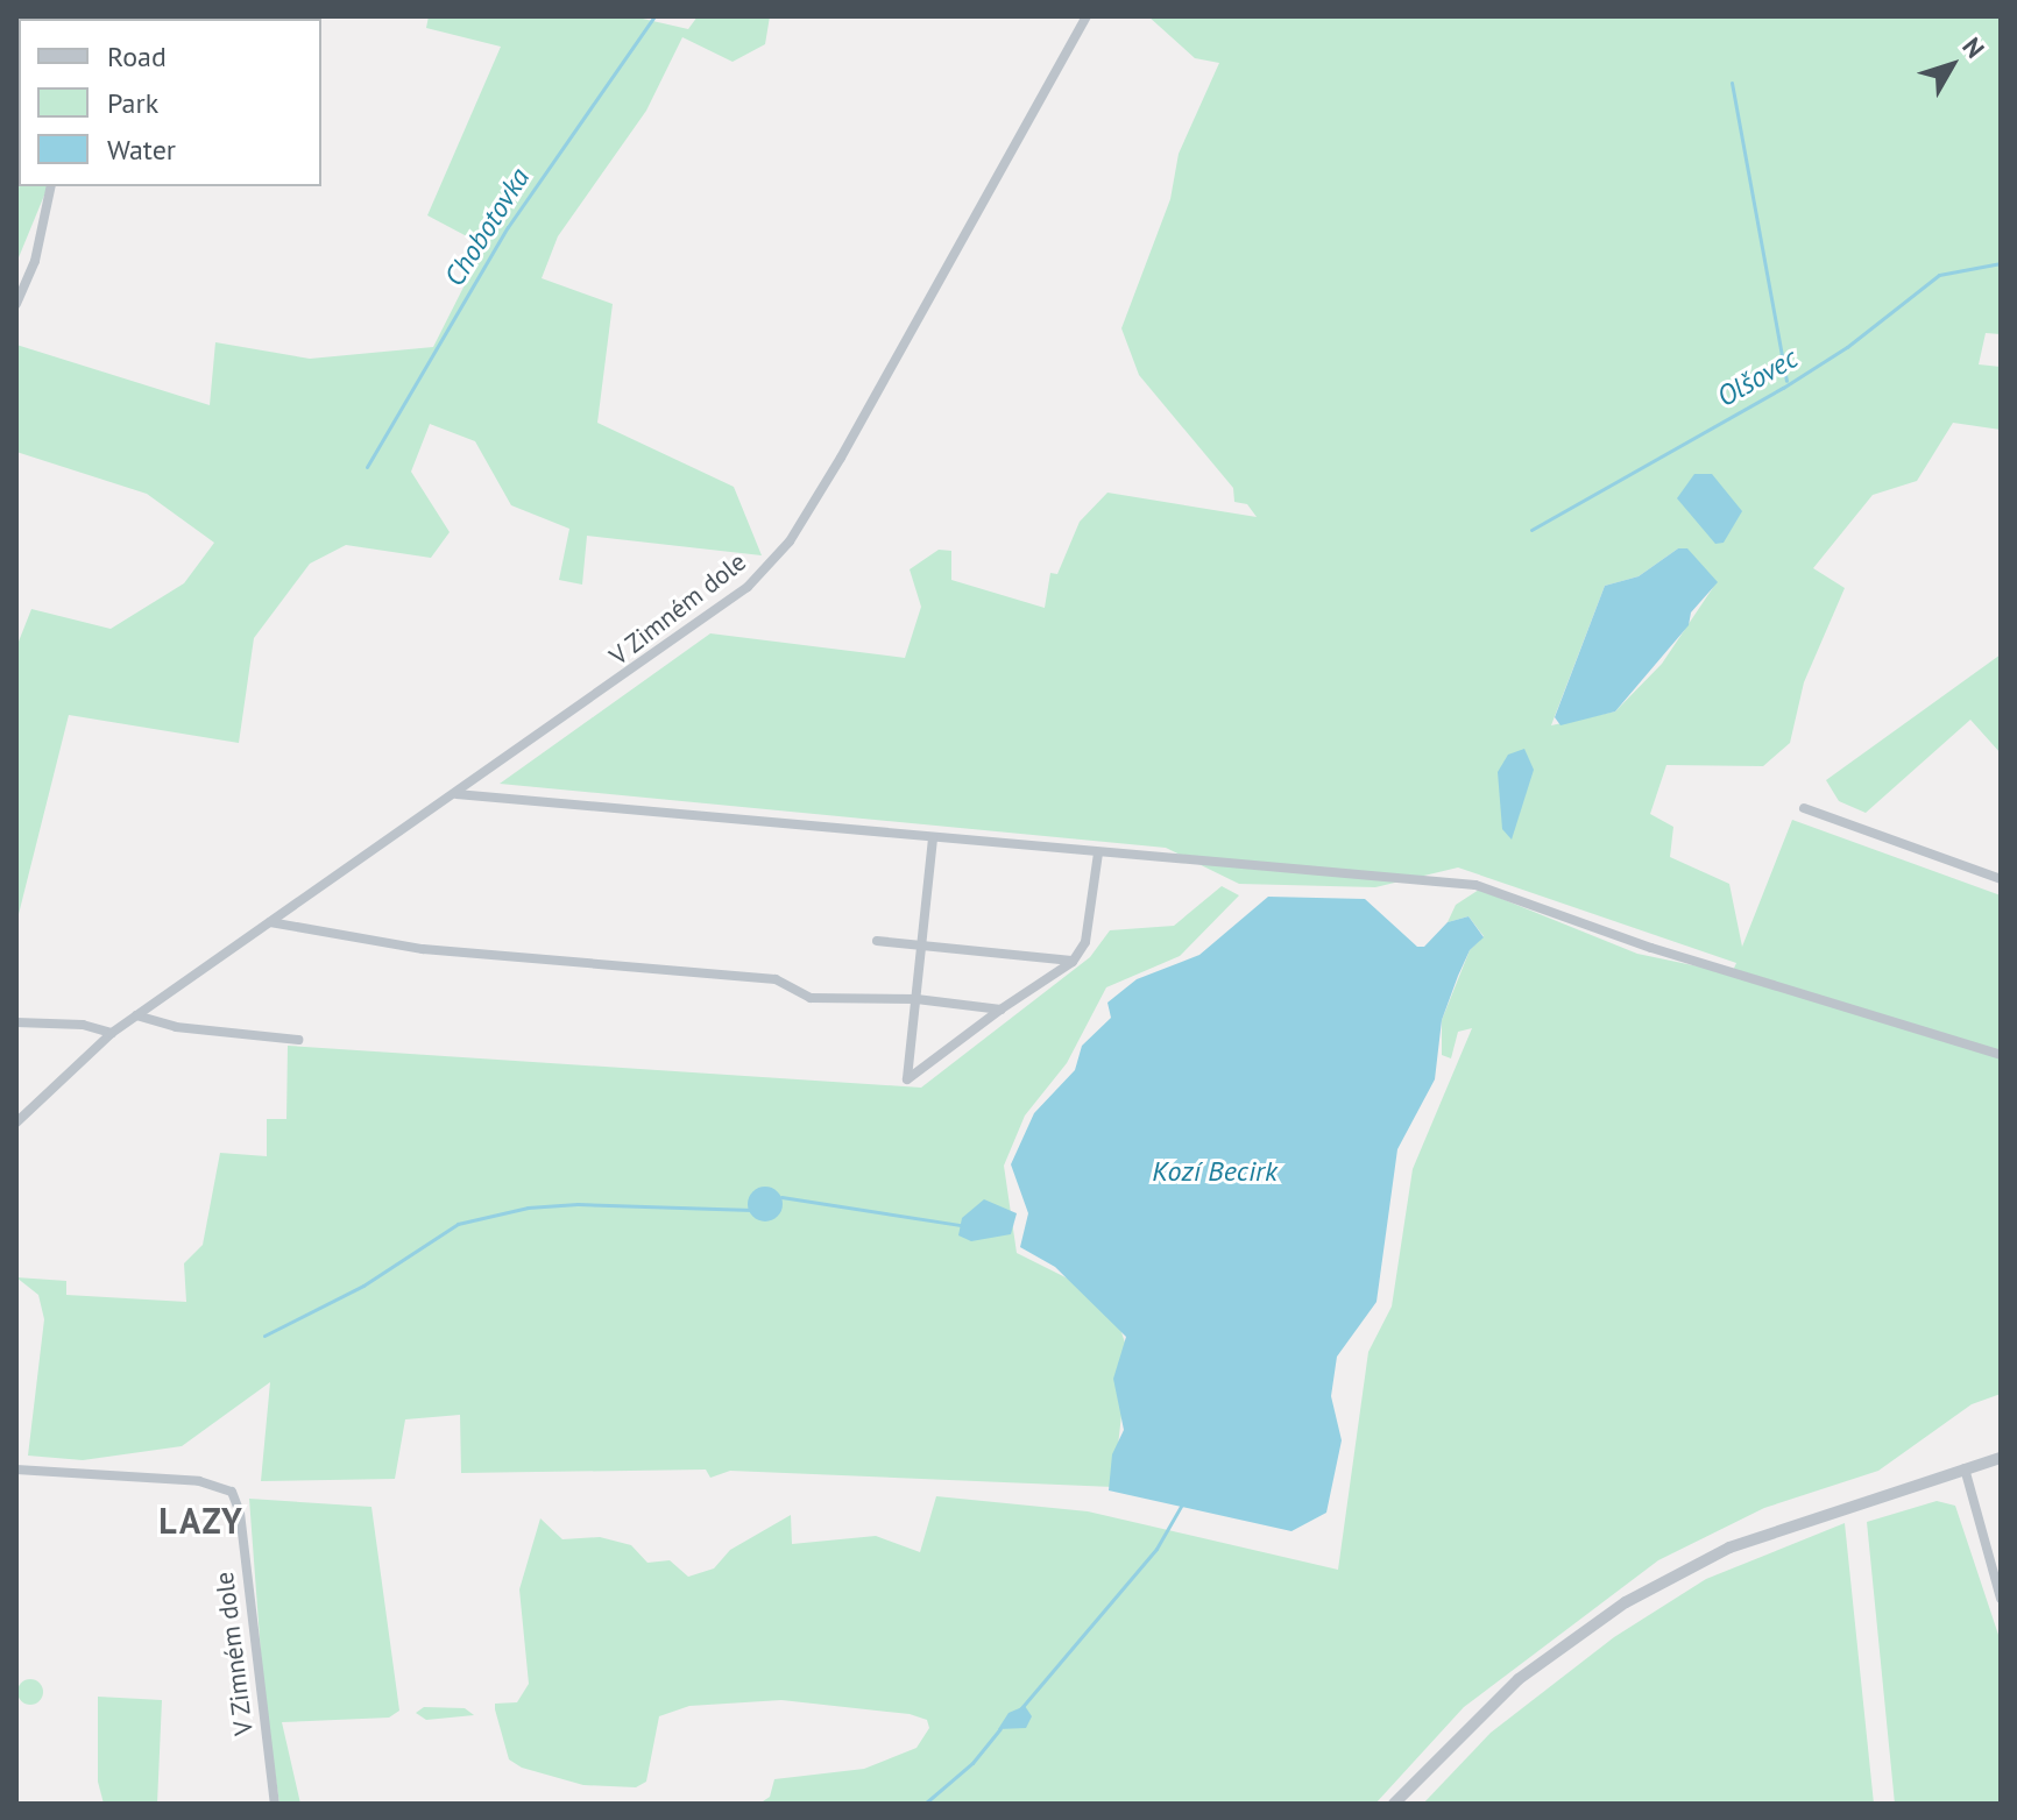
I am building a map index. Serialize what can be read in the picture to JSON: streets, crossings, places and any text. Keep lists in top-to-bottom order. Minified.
{"streets":{"street":["V Zimném dole"]},"districts":["LAZY"],"water":["Chobotovka","Olšovec","Kozí Becirk"],"legend":["Road","Park","Water"],"north":"top right"}
